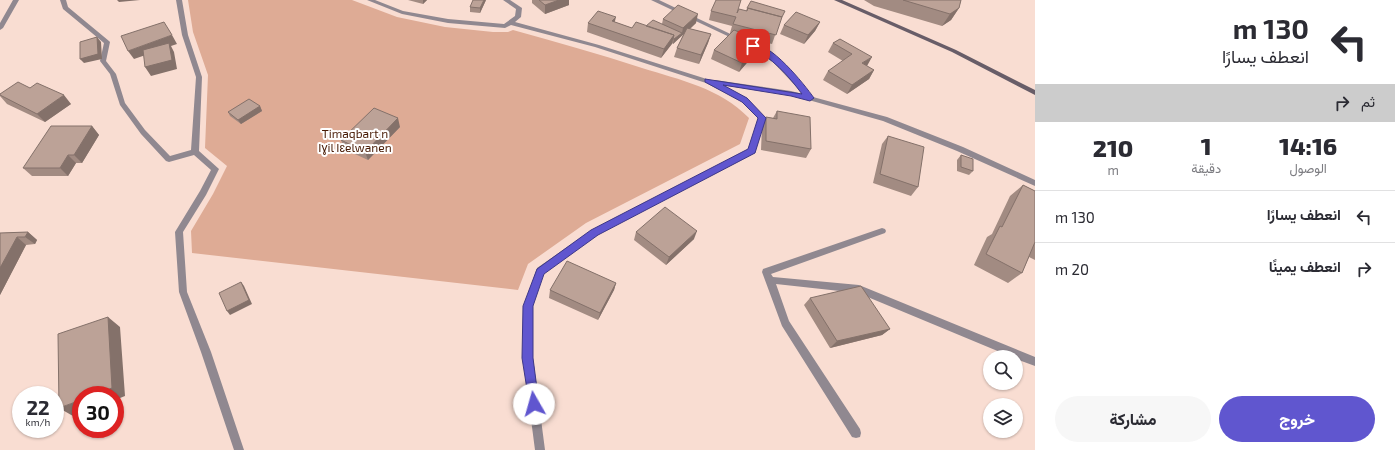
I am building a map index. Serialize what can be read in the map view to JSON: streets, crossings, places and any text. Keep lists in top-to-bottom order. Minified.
{"parks":["Timaqbart n Iɣil Iɛelwanen"],"page":{"turn":["130 m","انعطف يسارًا"],"then":"ثم","eta":["14:16","الوصول","1","دقيقة","210","m"],"list":[{"name":"انعطف يسارًا","value":"130 m"},{"name":"انعطف يمينًا","value":"20 m"}],"speed":"22 km/h","limit":"30","buttons":["خروج","مشاركة"]}}
